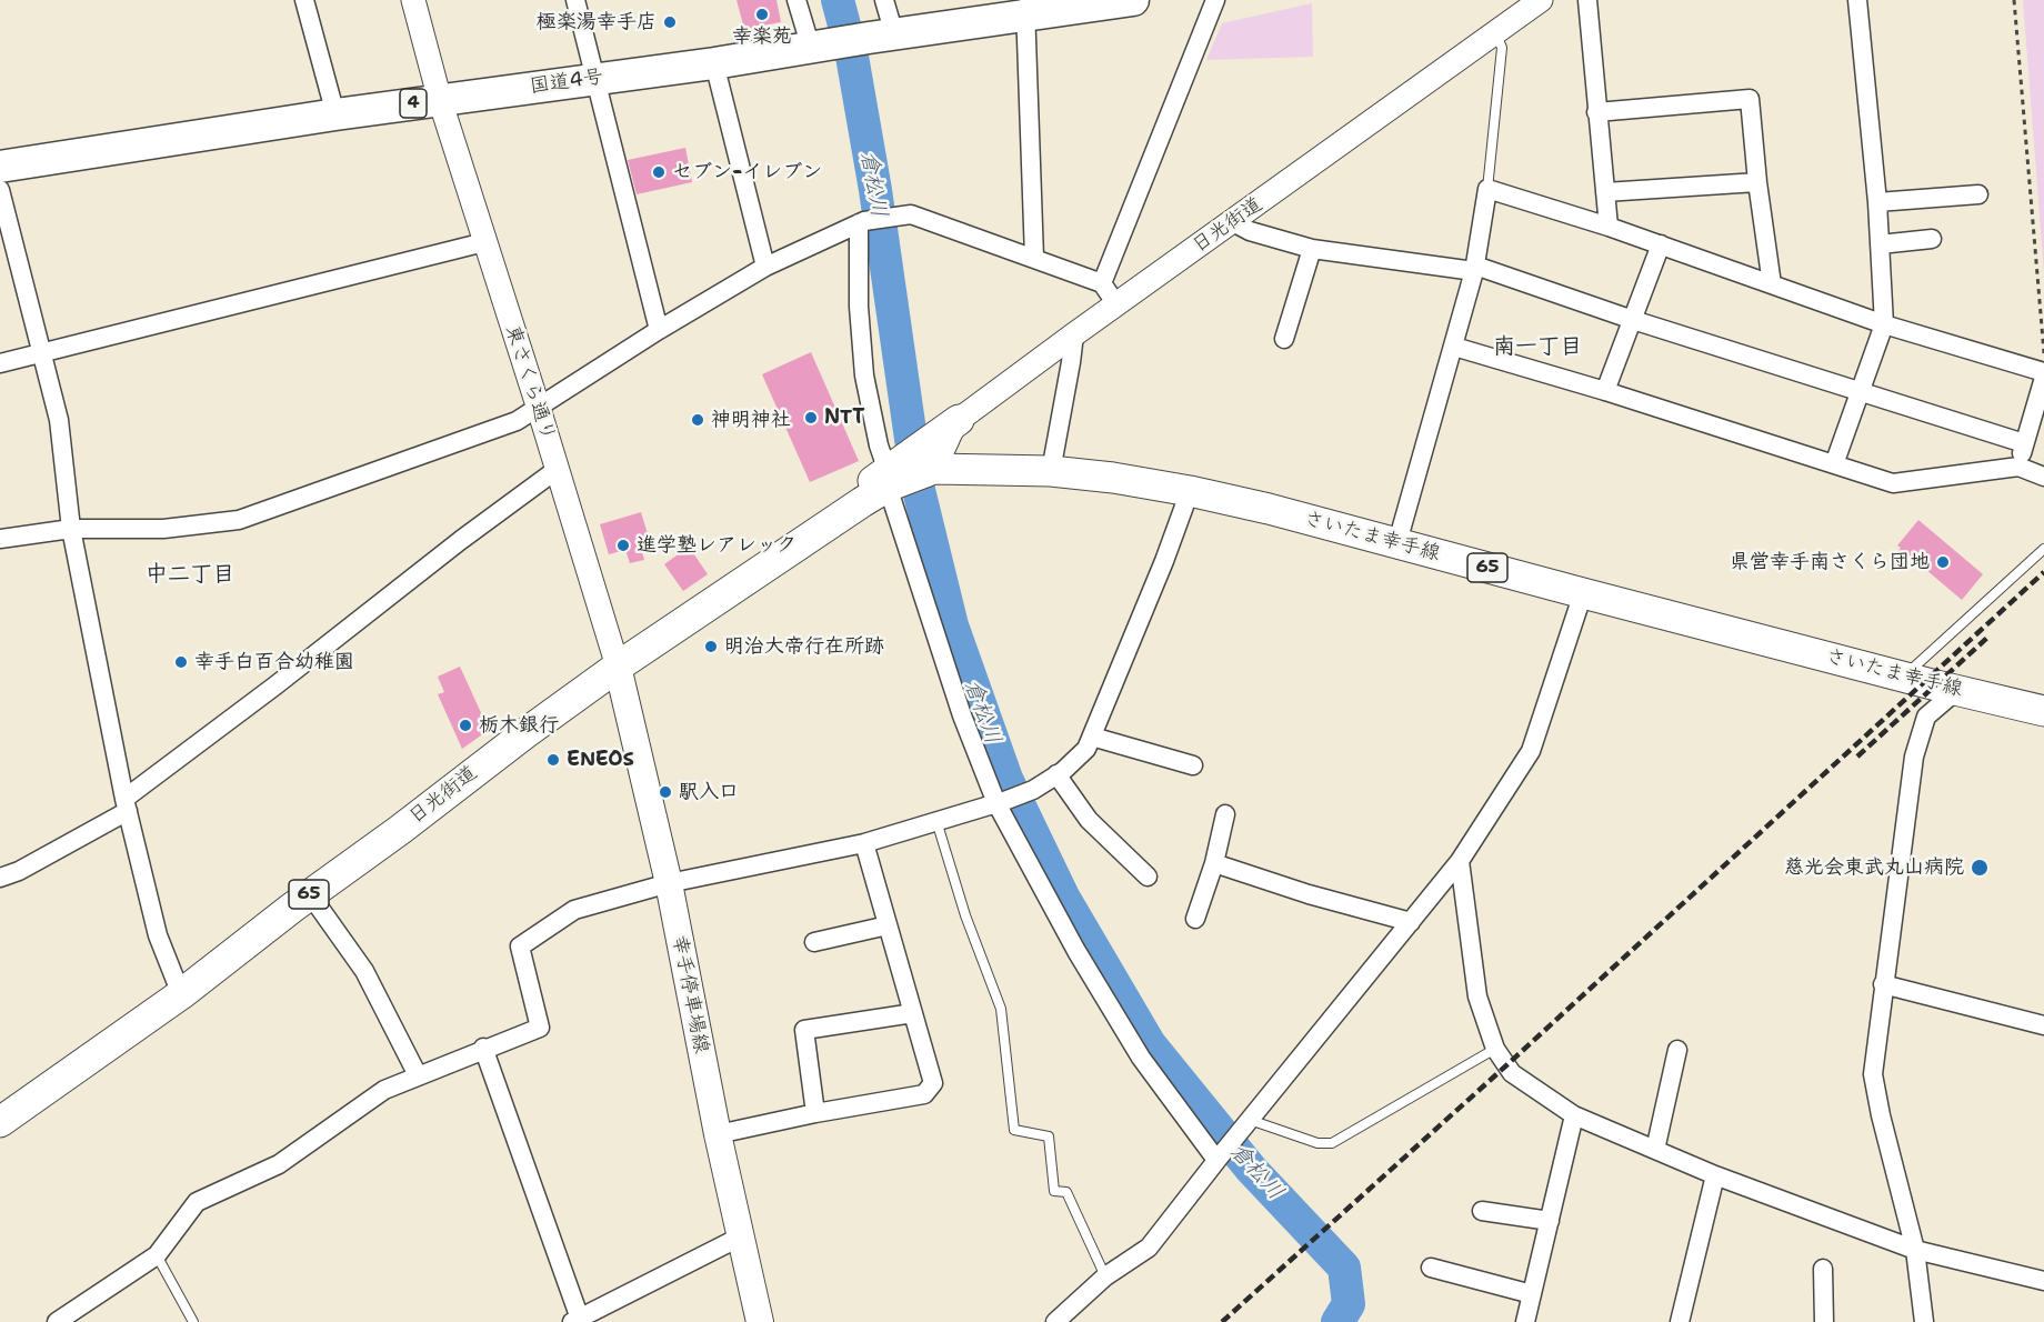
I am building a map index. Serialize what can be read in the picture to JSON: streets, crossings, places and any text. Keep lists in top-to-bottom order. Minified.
{"streets":{"highway":["国道4号","4"],"main road":["日光街道","さいたま幸手線","65","幸手停車場線"],"street":["東さくら通り"]},"crossings":[["国道4号","東さくら通り"],["日光街道","東さくら通り"],["日光街道","65"],["日光街道","幸手停車場線"],["東さくら通り","幸手停車場線"],["さいたま幸手線","65"]],"districts":["南一丁目","中二丁目"],"water":["倉松川"],"places":["幸楽苑","極楽湯幸手店","セブン-イレブン","NTT","神明神社","進学塾レアレック","県営幸手南さくら団地","明治大帝行在所跡","幸手白百合幼稚園","栃木銀行","ENEOS","駅入口","慈光会東武丸山病院"]}
